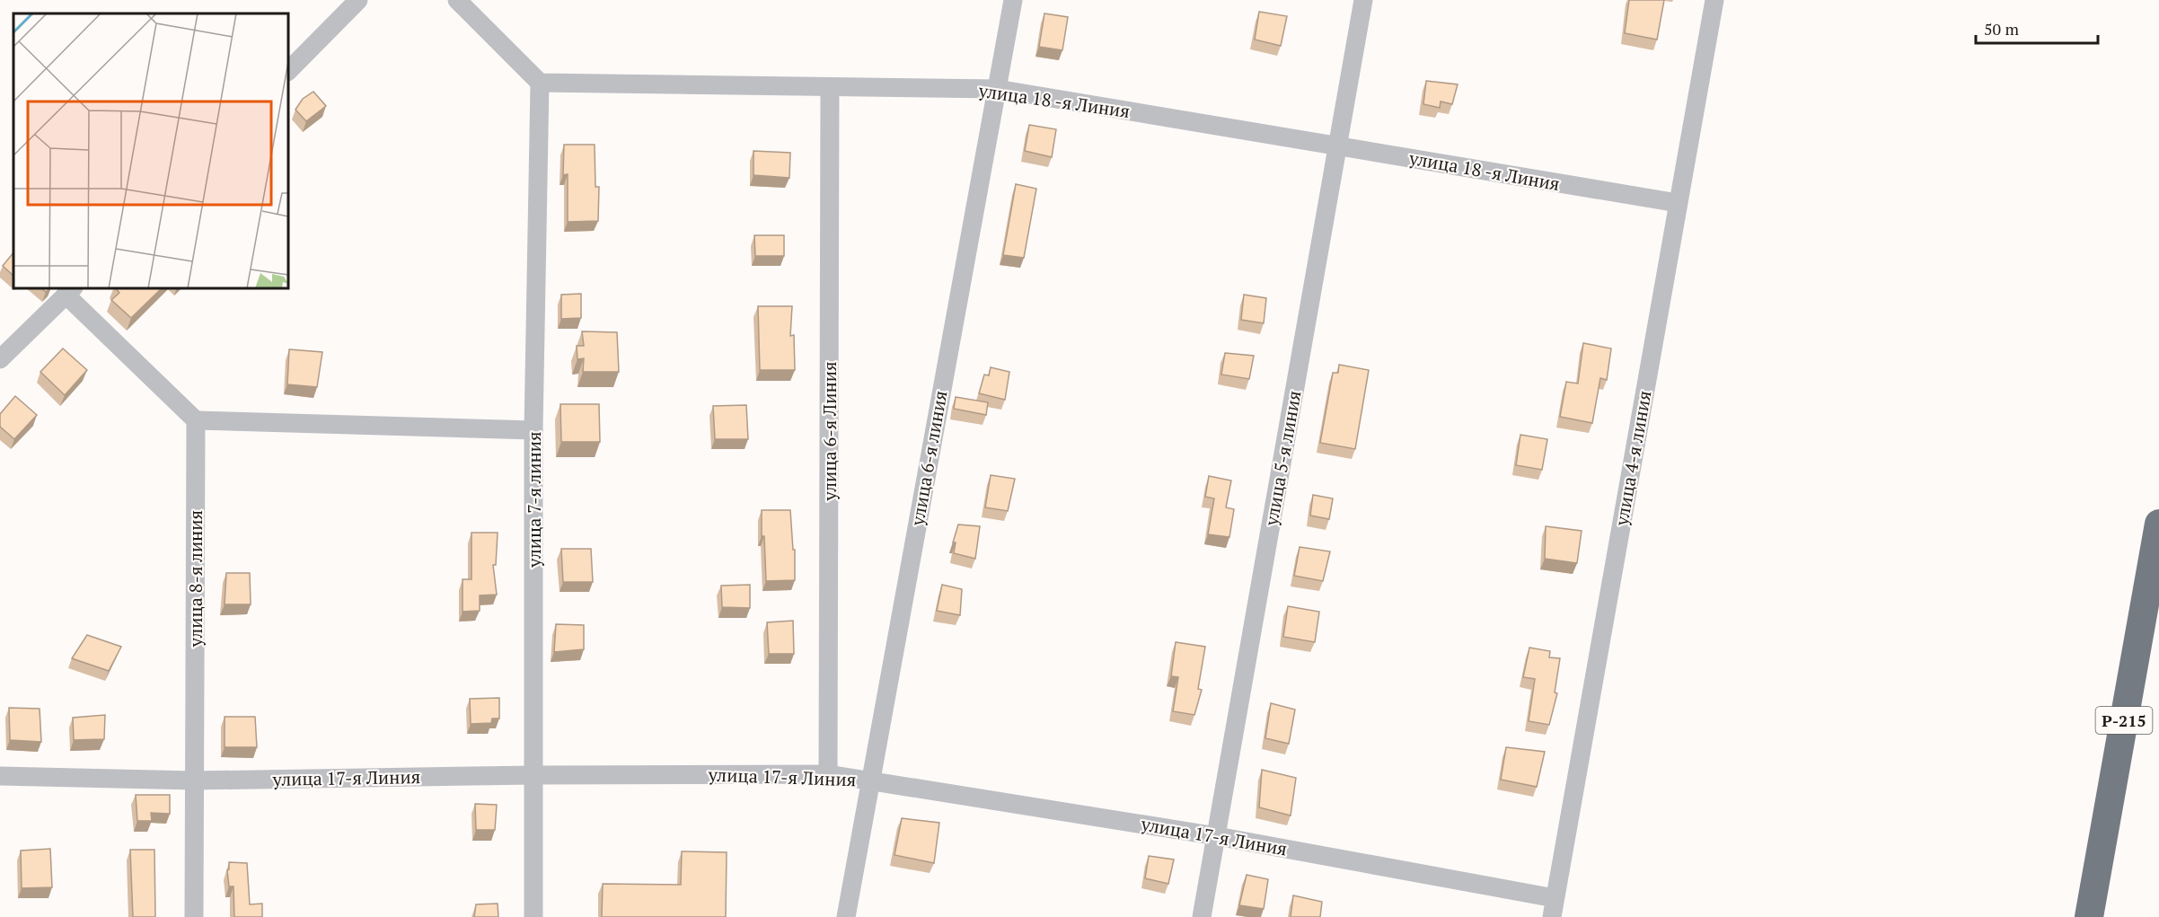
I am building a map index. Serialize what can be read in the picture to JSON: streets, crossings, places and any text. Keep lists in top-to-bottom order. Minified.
{"streets":{"highway":["Р-215"],"street":["улица 18 -я Линия","улица 6-я Линия","улица 6-я линия","улица 5-я линия","улица 4-я линия","улица 7-я линия","улица 8-я линия","улица 17-я Линия"]},"crossings":[["улица 18 -я Линия","улица 6-я Линия"],["улица 18 -я Линия","улица 6-я линия"],["улица 18 -я Линия","улица 5-я линия"],["улица 18 -я Линия","улица 4-я линия"],["улица 18 -я Линия","улица 7-я линия"],["улица 6-я Линия","улица 17-я Линия"],["улица 6-я линия","улица 17-я Линия"],["улица 5-я линия","улица 17-я Линия"],["улица 4-я линия","улица 17-я Линия"],["улица 7-я линия","улица 17-я Линия"],["улица 8-я линия","улица 17-я Линия"]],"scale_bar":"50 m"}
